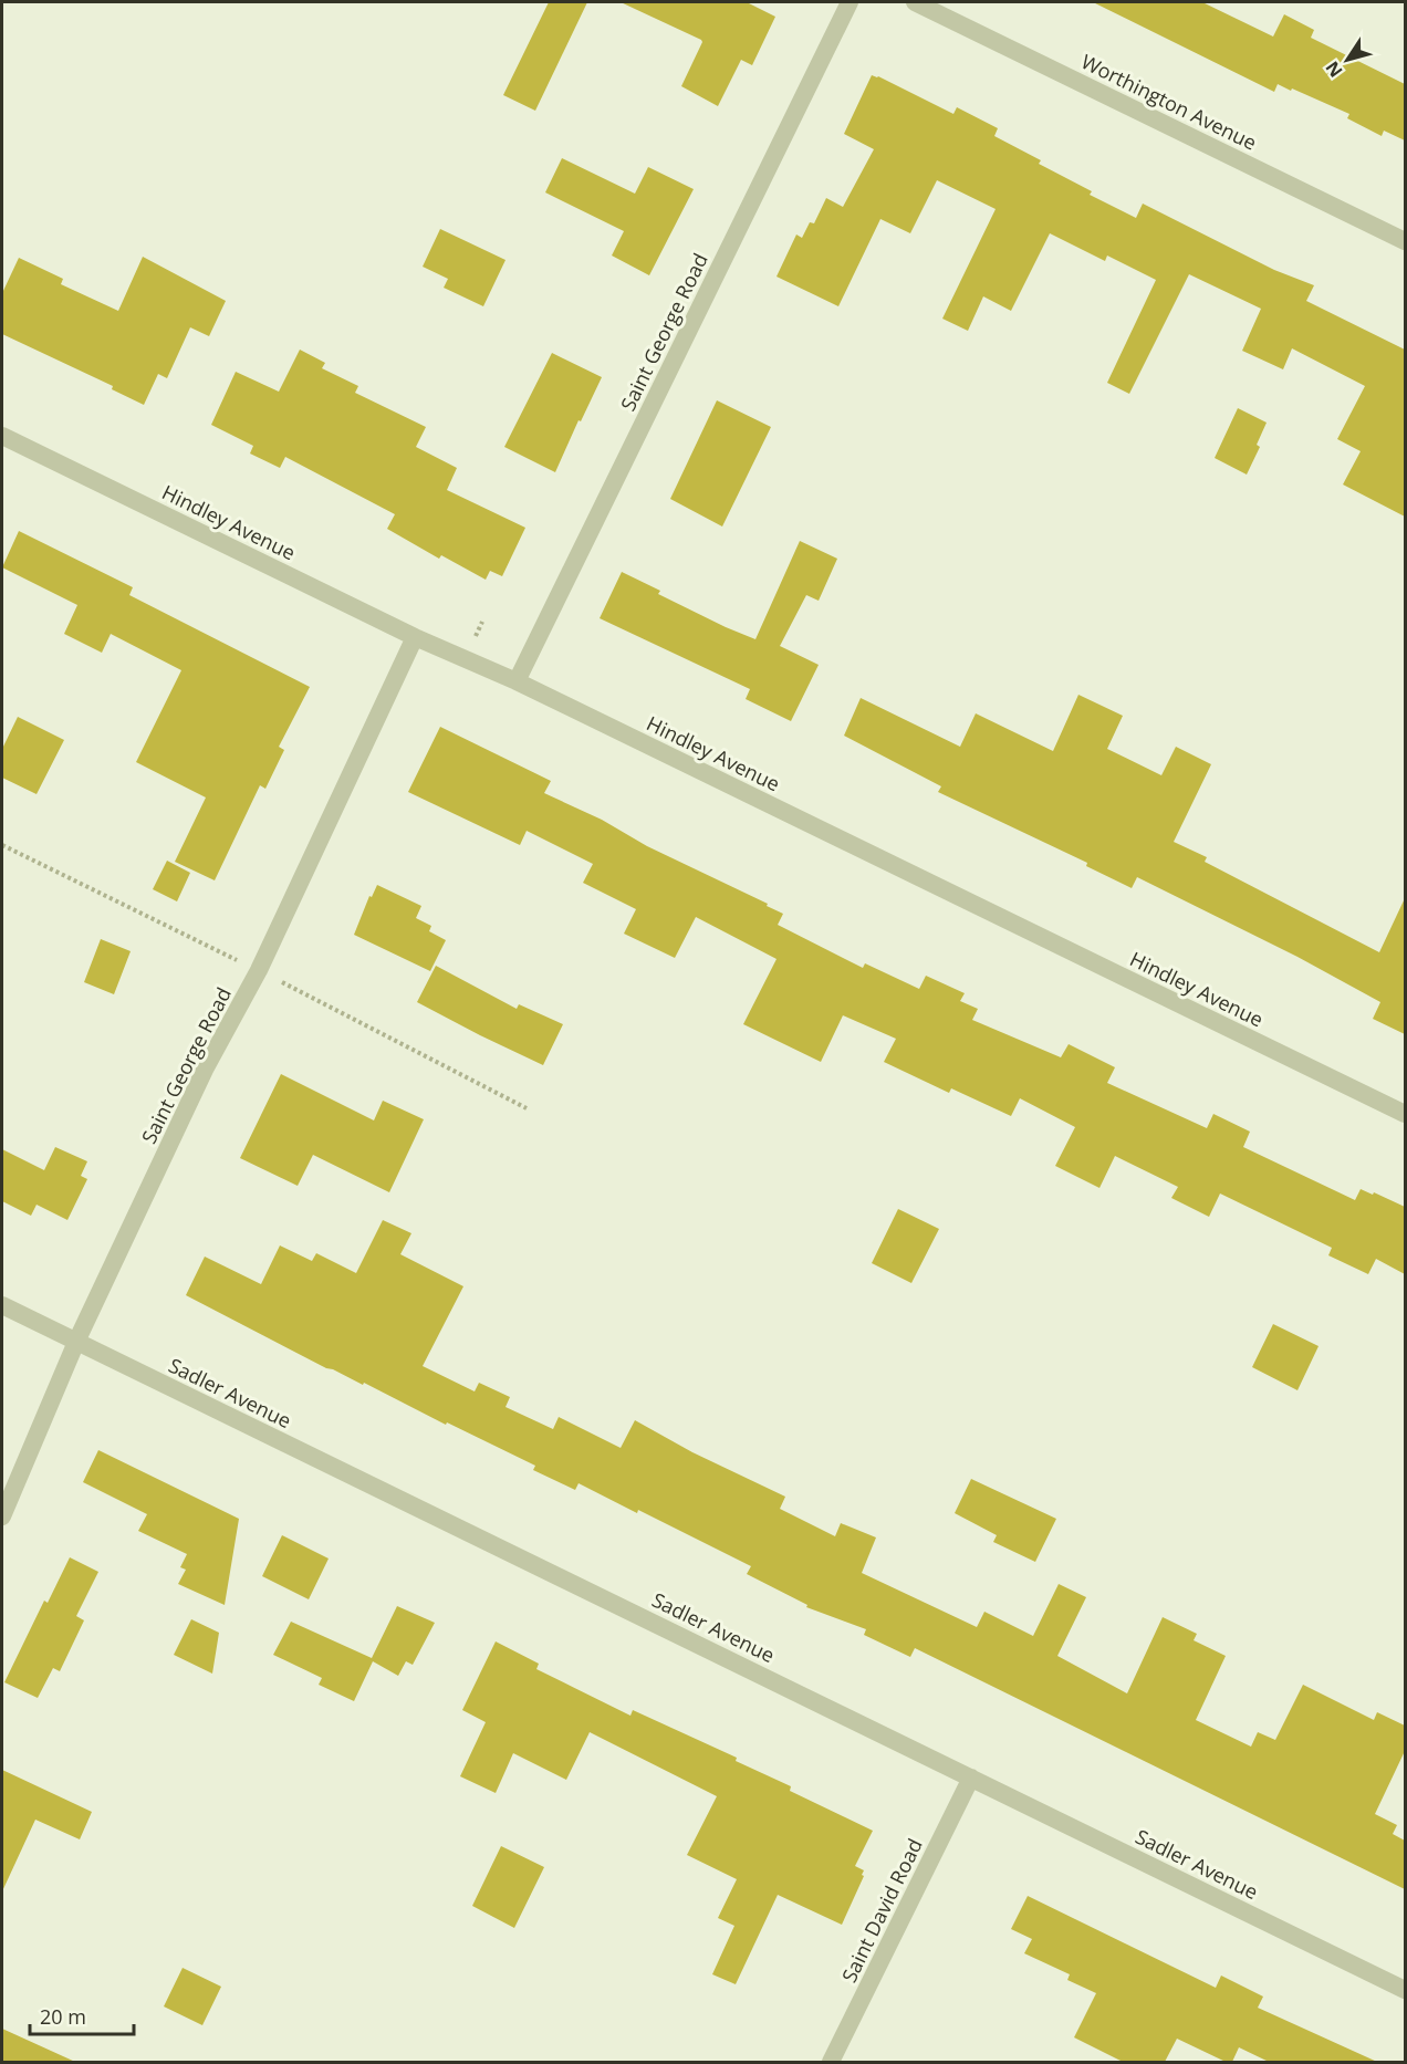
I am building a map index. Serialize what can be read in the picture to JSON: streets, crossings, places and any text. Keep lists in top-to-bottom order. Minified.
{"streets":{"street":["Worthington Avenue","Saint George Road","Hindley Avenue","Sadler Avenue","Saint David Road"]},"crossings":[["Saint George Road","Hindley Avenue"],["Saint George Road","Sadler Avenue"],["Sadler Avenue","Saint David Road"]],"scale_bar":"20 m","north":"bottom left"}
